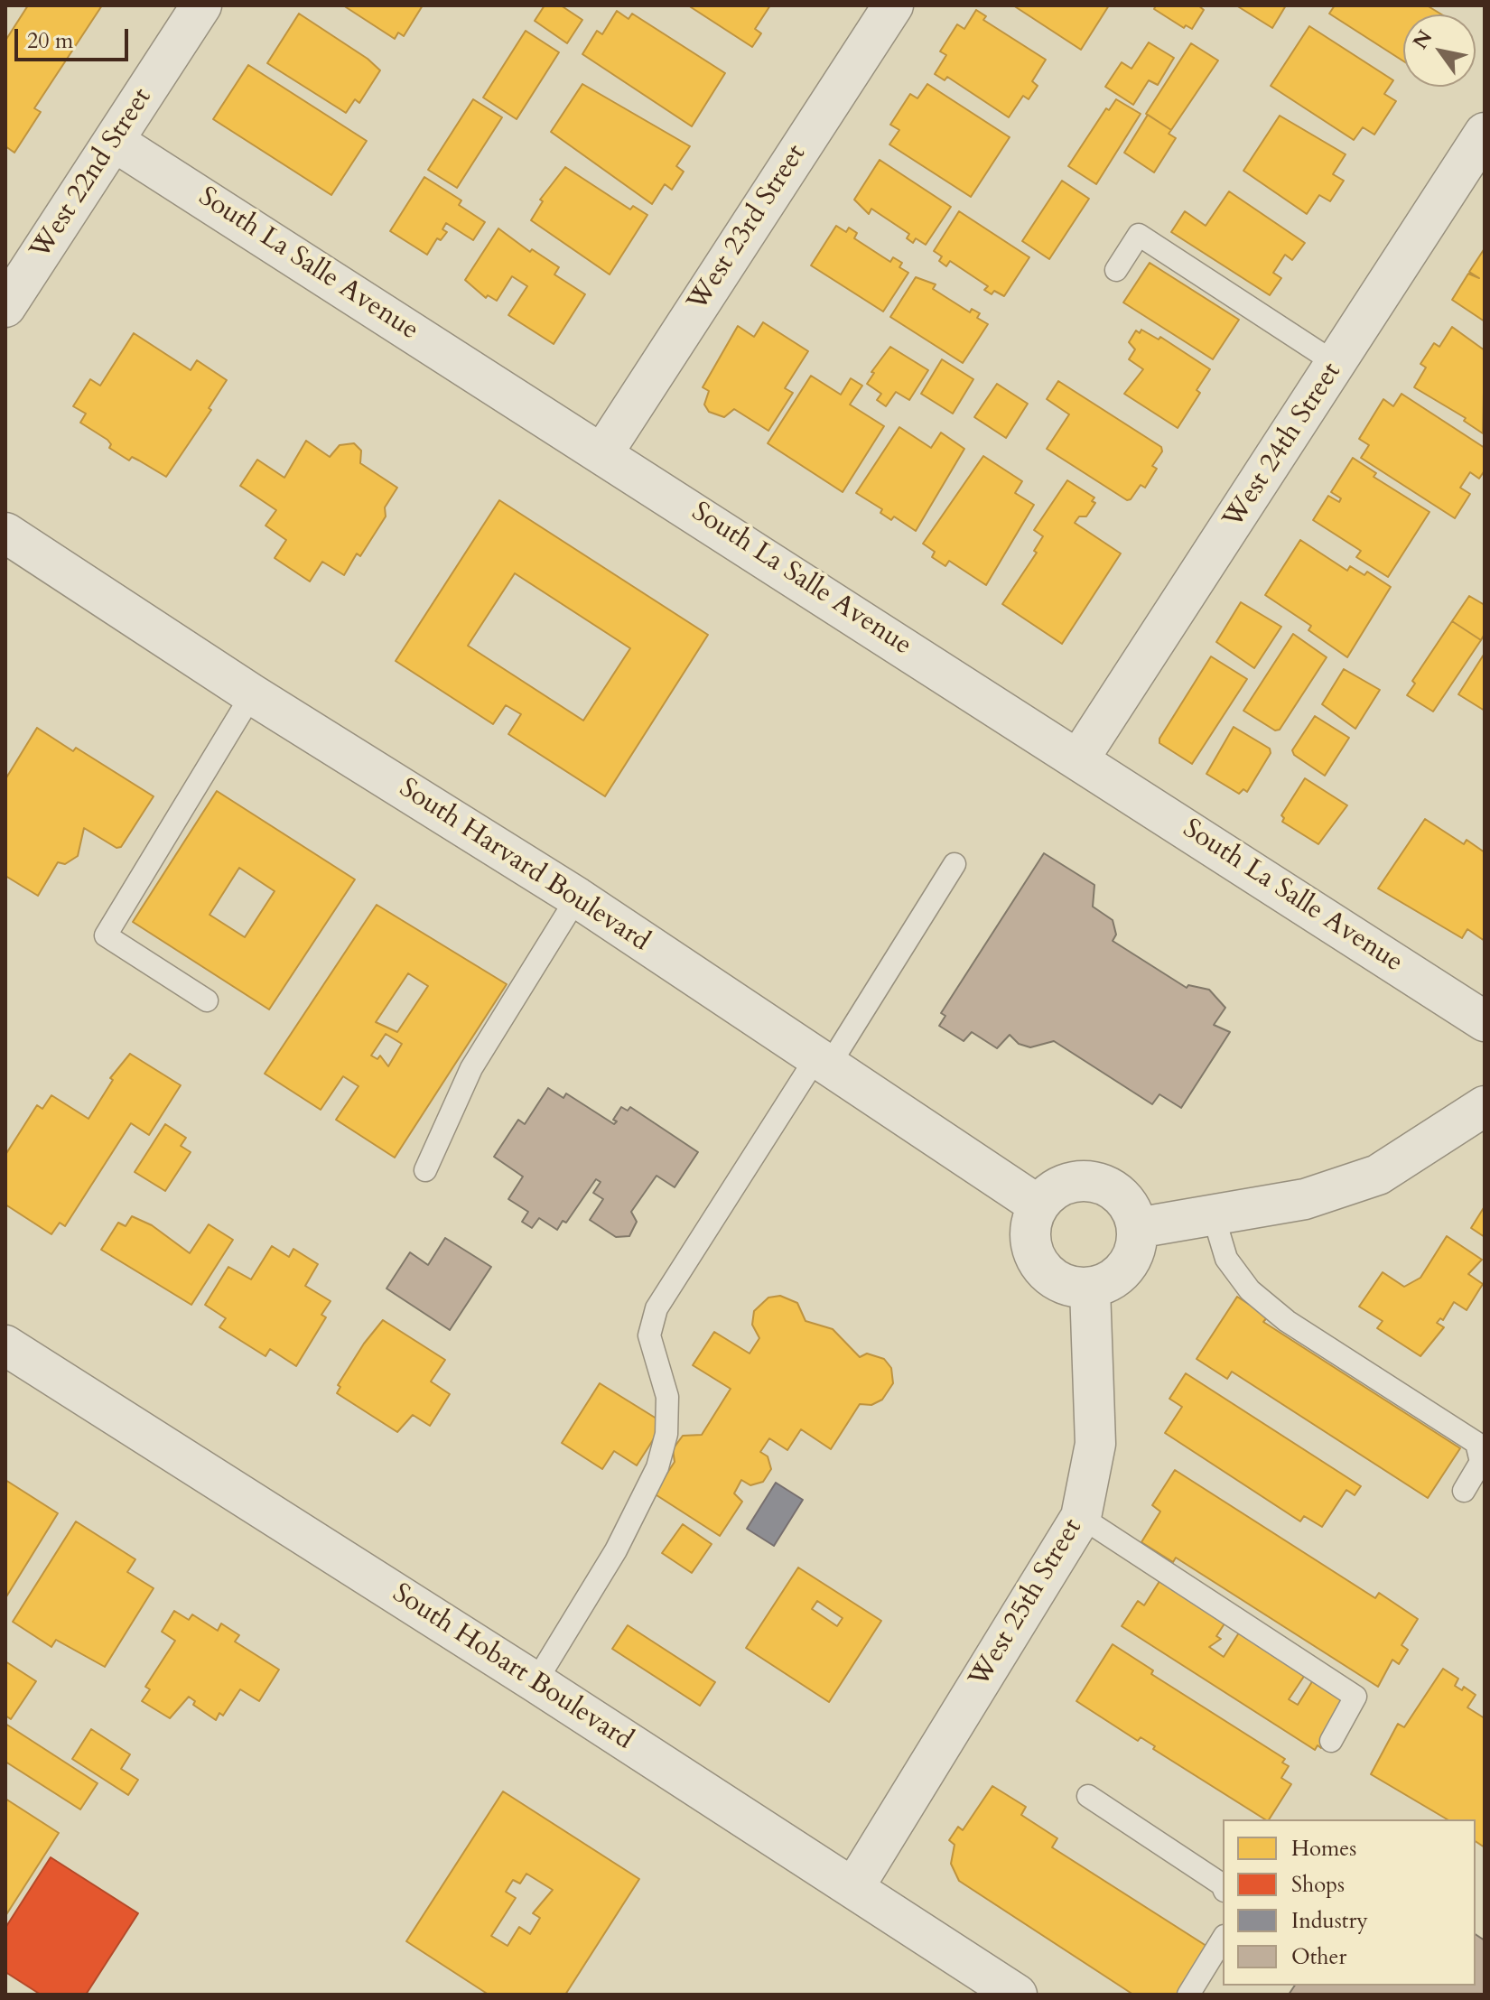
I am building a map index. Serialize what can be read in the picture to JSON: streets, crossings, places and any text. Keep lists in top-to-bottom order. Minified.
{"streets":{"street":["West 22nd Street","West 23rd Street","South La Salle Avenue","West 24th Street","South Harvard Boulevard","West 25th Street","South Hobart Boulevard"]},"crossings":[["West 22nd Street","South La Salle Avenue"],["West 23rd Street","South La Salle Avenue"],["South La Salle Avenue","West 24th Street"],["South Harvard Boulevard","West 25th Street"],["West 25th Street","South Hobart Boulevard"]],"legend":["Homes","Shops","Industry","Other"],"scale_bar":"20 m","north":"top left"}
